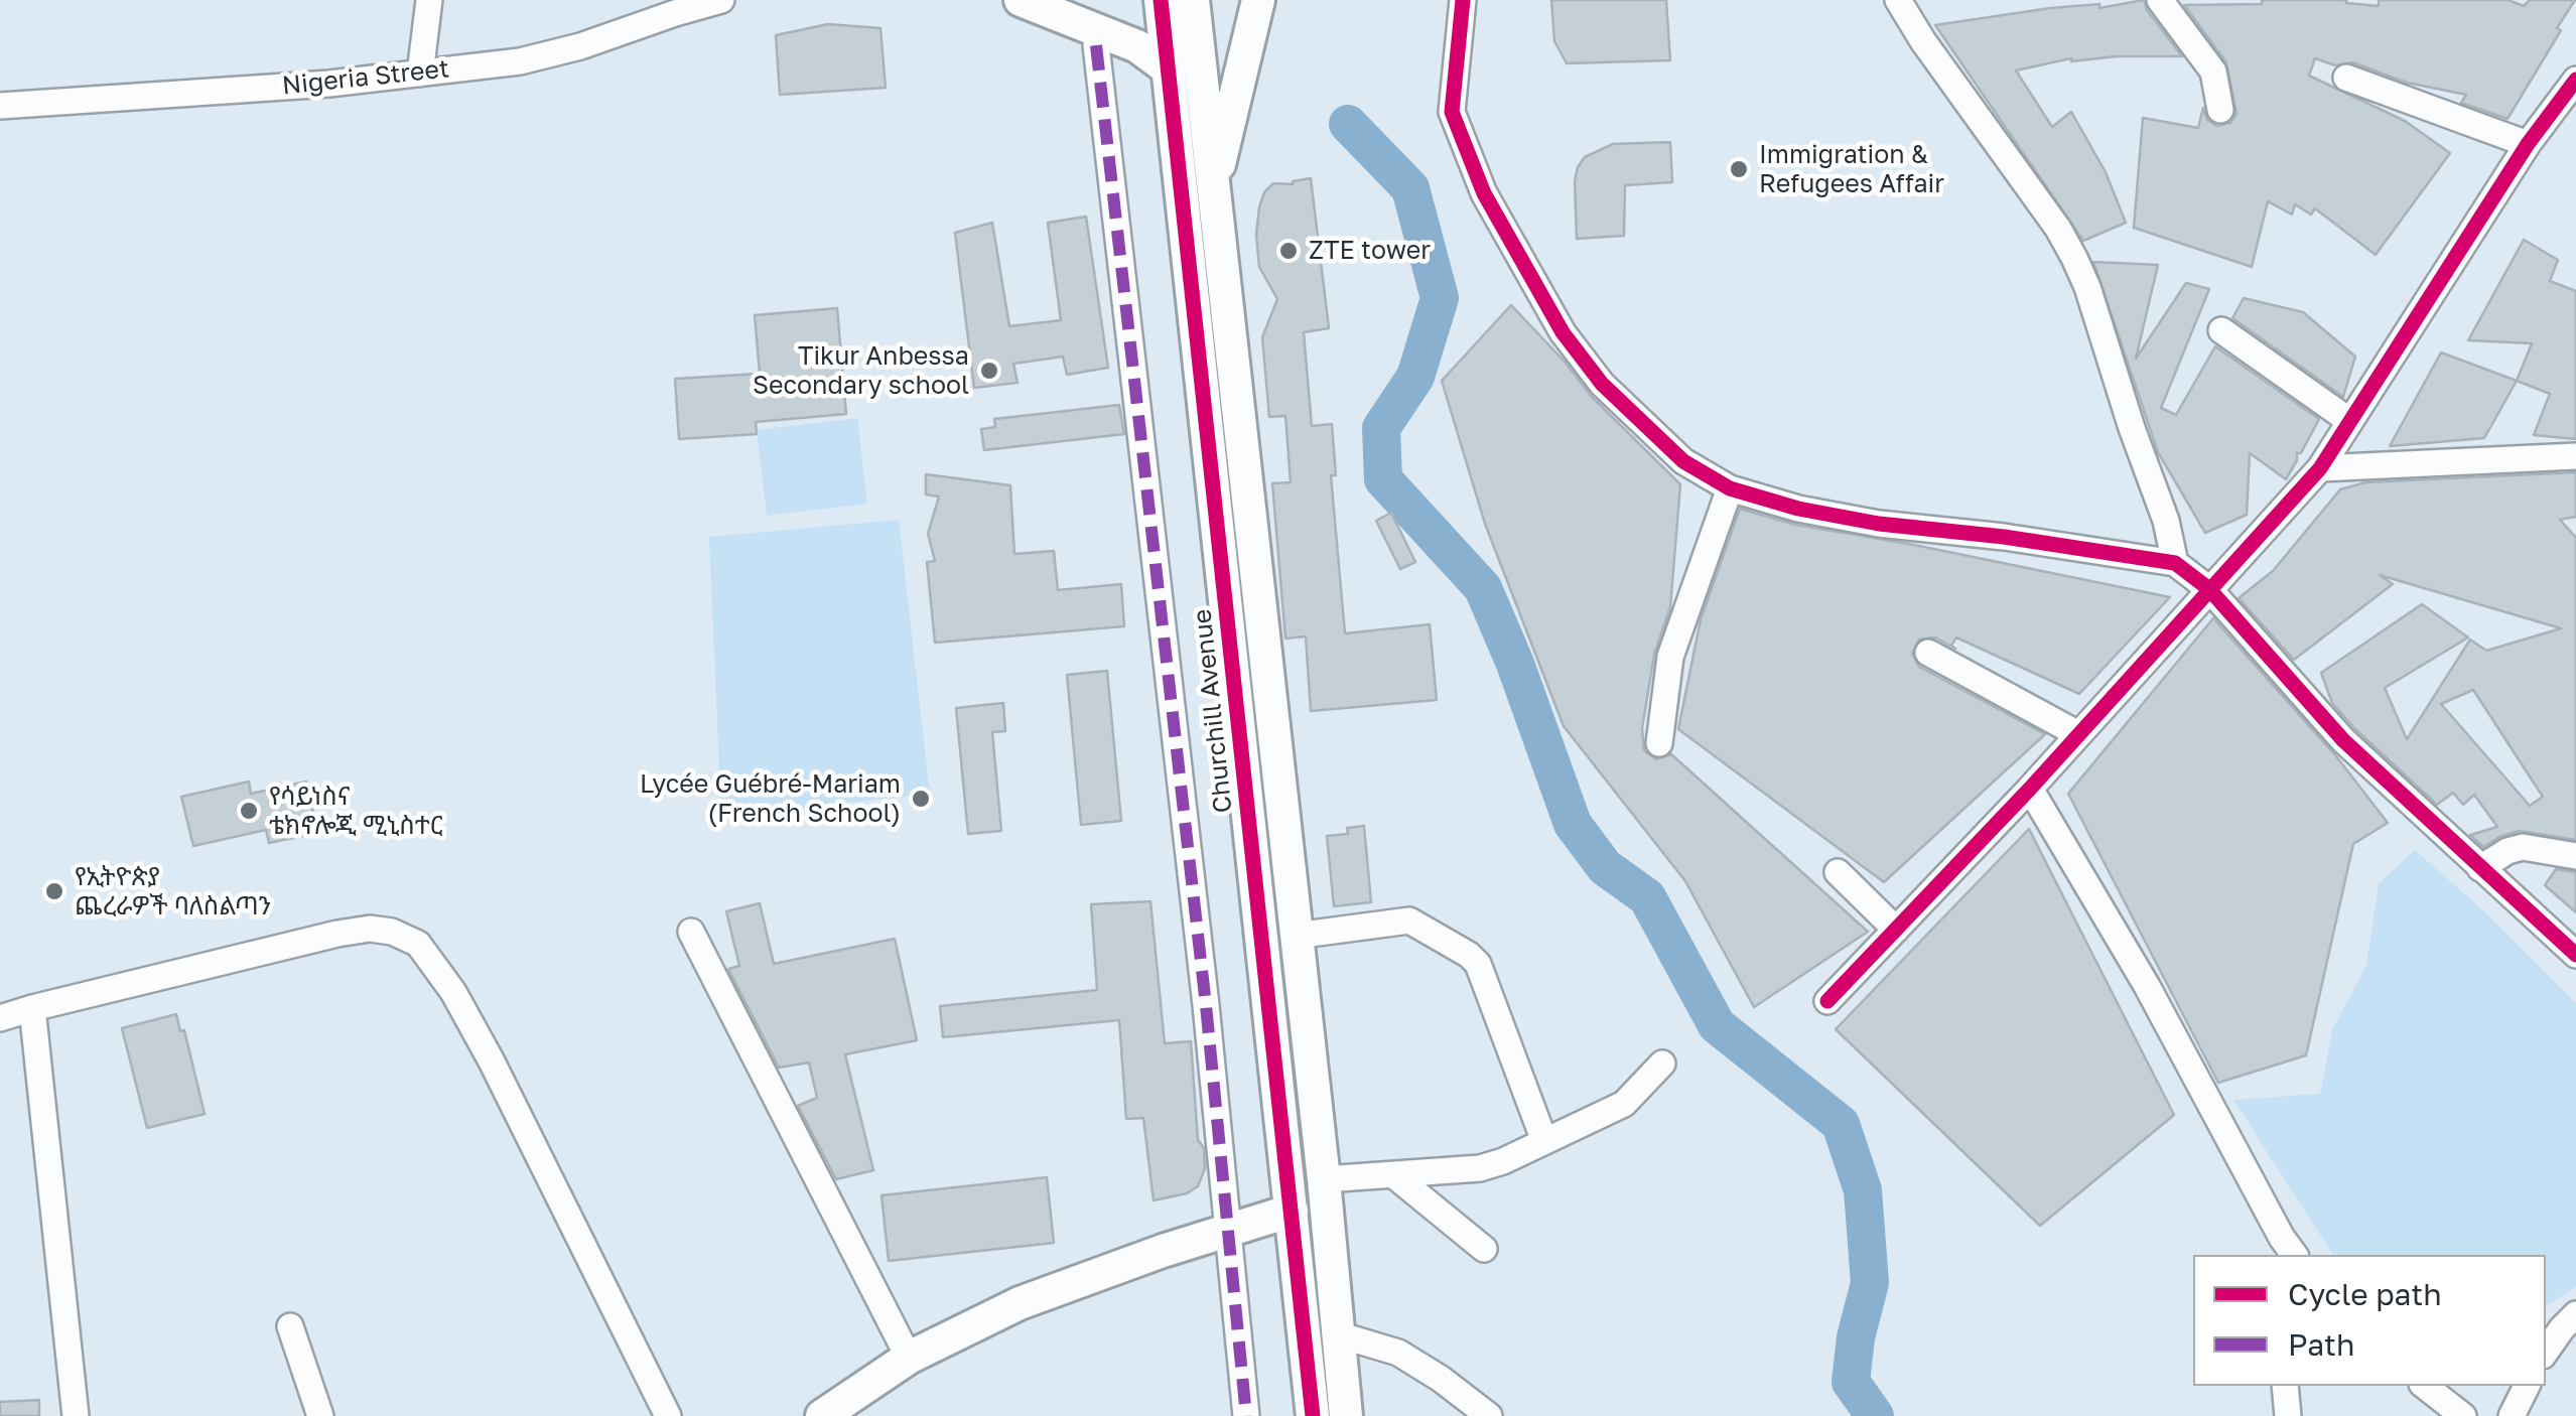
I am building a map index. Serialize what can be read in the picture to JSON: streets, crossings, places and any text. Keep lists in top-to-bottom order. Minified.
{"streets":{"main road":["Churchill Avenue"],"street":["Nigeria Street"]},"places":["Immigration & Refugees Affair","ZTE tower","Tikur Anbessa Secondary school","Lycée Guébré-Mariam (French School)","የሳይነስና ቴክኖሎጂ ሚኒስተር","የኢትዮጵያ ጨረራዎች ባለስልጣን"],"legend":["Cycle path","Path"]}
